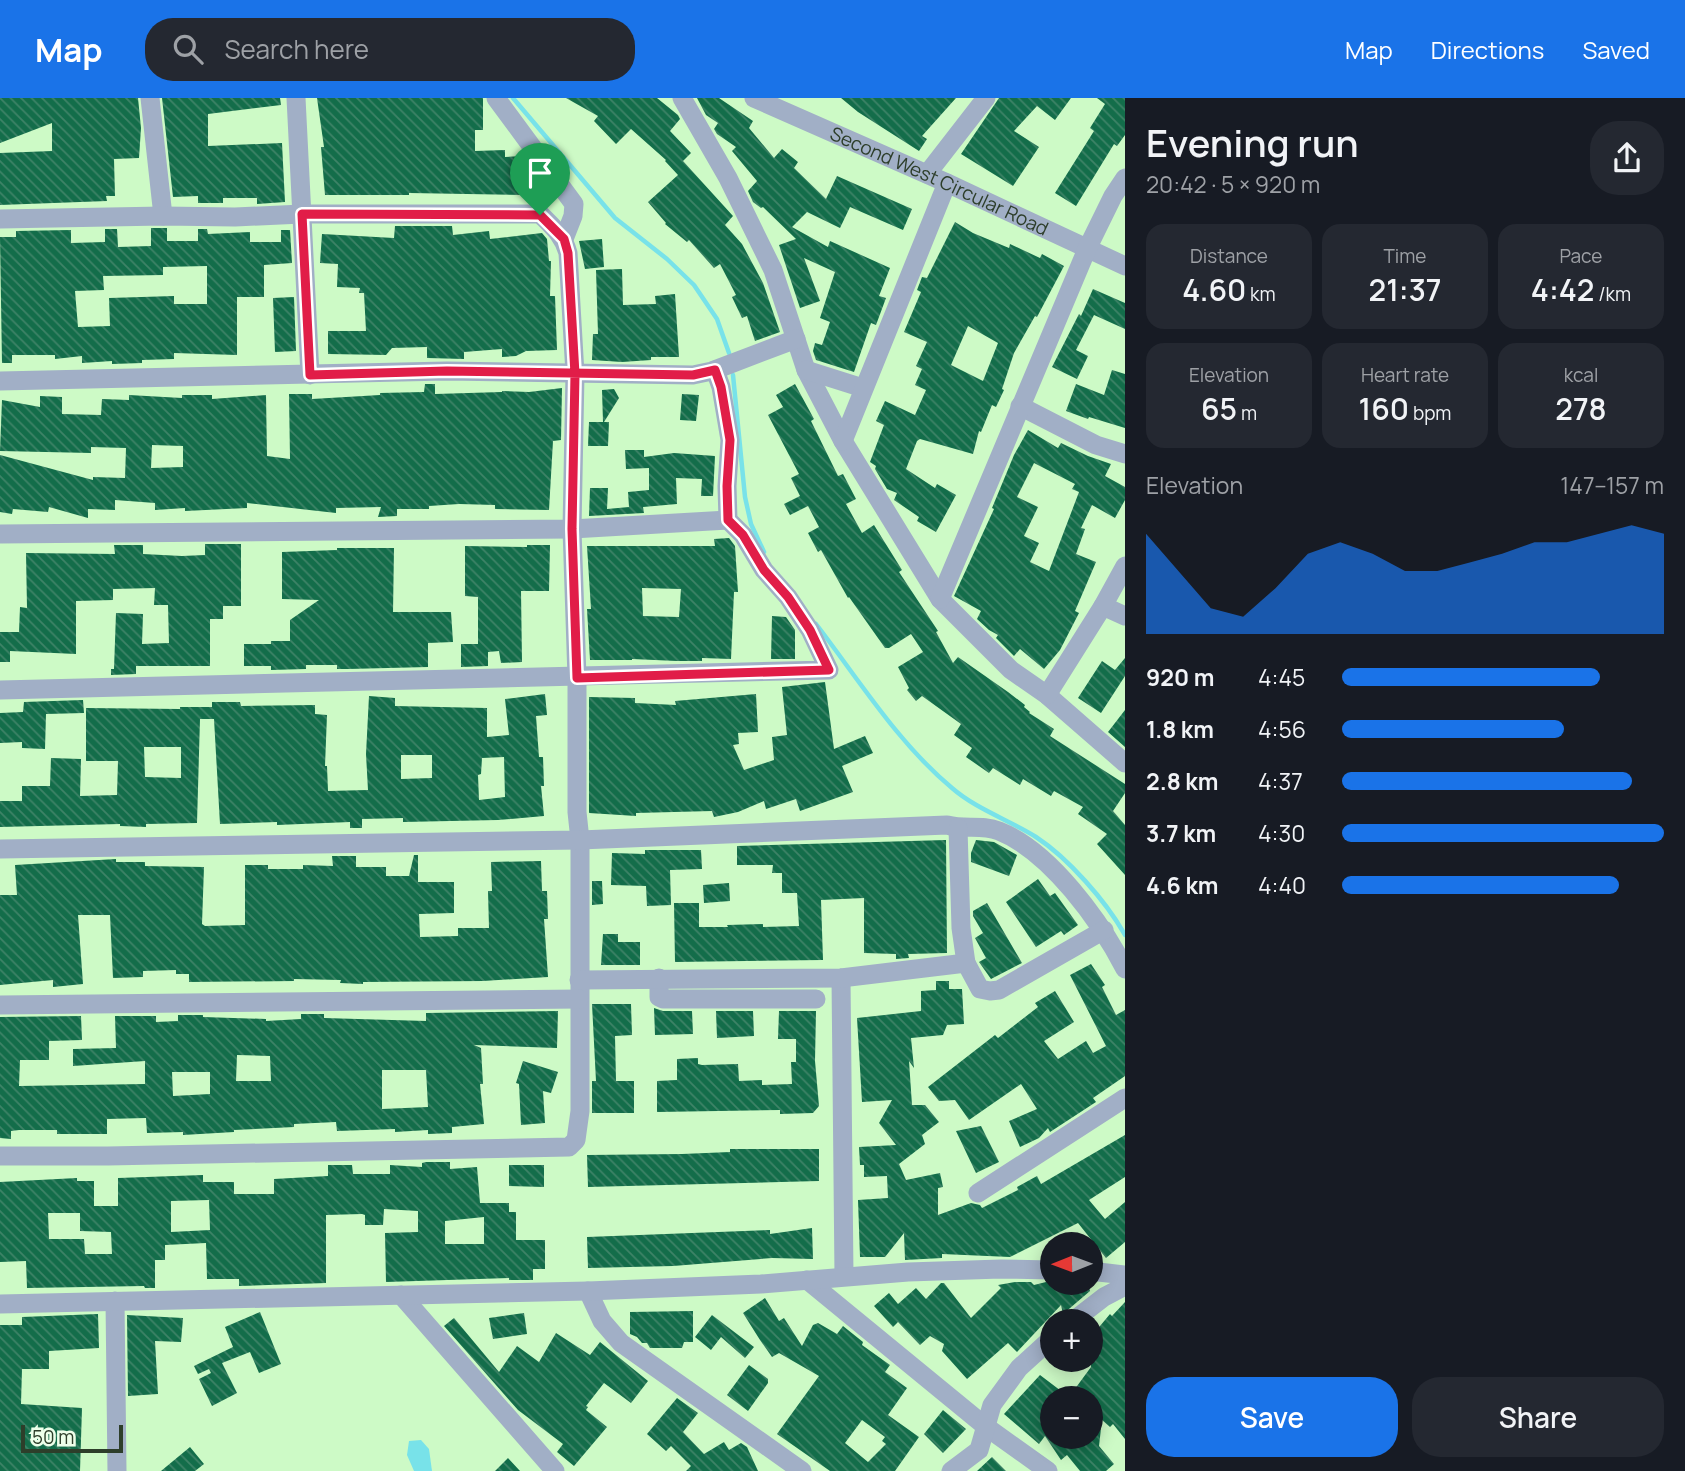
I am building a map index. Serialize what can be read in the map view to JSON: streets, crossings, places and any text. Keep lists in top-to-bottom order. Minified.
{"streets":{"street":["Second West Circular Road"]},"scale_bar":"50 m","north":"left","page":{"header":"Map","search":"Search here","nav":["Map","Directions","Saved"],"heading":["Evening run","20:42 · 5 × 920 m"],"stats":[["Distance","4.60 km"],["Time","21:37"],["Pace","4:42 /km"],["Elevation","65 m"],["Heart rate","160 bpm"],["kcal","278"]],"chart":["Elevation","147–157 m"],"list":[{"name":"920 m","note":"4:45"},{"name":"1.8 km","note":"4:56"},{"name":"2.8 km","note":"4:37"},{"name":"3.7 km","note":"4:30"},{"name":"4.6 km","note":"4:40"}],"map_buttons":["+","−"],"buttons":["Save","Share"],"scale":"50 m"}}
